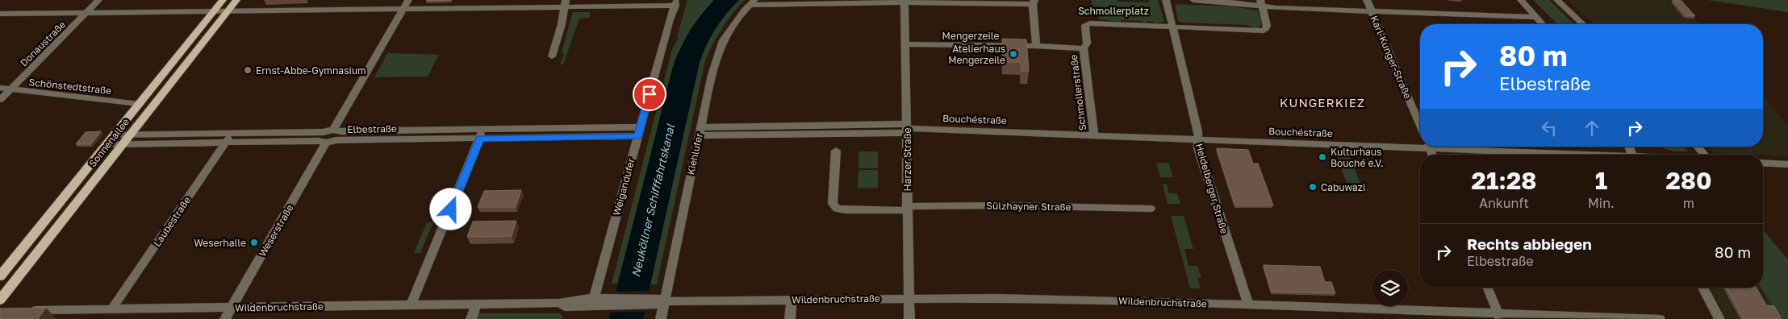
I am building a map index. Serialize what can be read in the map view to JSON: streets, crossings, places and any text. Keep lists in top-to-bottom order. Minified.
{"streets":{"main road":["Sonnenallee"],"street":["Mengerzeile","Donaustraße","Karl-Kunger-Straße","Schönstedtstraße","Schmollerstraße","Bouchéstraße","Elbestraße","Kiehlufer","Harzer Straße","Weigandufer","Heidelberger Straße","Sülzhayner Straße","Laubestraße","Weserstraße","Wildenbruchstraße"]},"crossings":[["Mengerzeile","Harzer Straße"],["Donaustraße","Schönstedtstraße"],["Schönstedtstraße","Sonnenallee"],["Schmollerstraße","Bouchéstraße"],["Bouchéstraße","Kiehlufer"],["Bouchéstraße","Harzer Straße"],["Bouchéstraße","Heidelberger Straße"],["Elbestraße","Sonnenallee"],["Elbestraße","Weigandufer"],["Elbestraße","Laubestraße"],["Elbestraße","Weserstraße"],["Kiehlufer","Wildenbruchstraße"],["Harzer Straße","Sülzhayner Straße"],["Harzer Straße","Wildenbruchstraße"],["Weigandufer","Wildenbruchstraße"],["Heidelberger Straße","Wildenbruchstraße"],["Laubestraße","Wildenbruchstraße"],["Weserstraße","Wildenbruchstraße"]],"districts":["KUNGERKIEZ"],"water":["Neuköllner Schifffahrtskanal"],"parks":["Schmollerplatz"],"places":["Atelierhaus Mengerzeile","Ernst-Abbe-Gymnasium","Kulturhaus Bouché e.V.","Cabuwazi","Weserhalle"],"page":{"turn":["80 m","Elbestraße"],"eta":["21:28","Ankunft","1","Min.","280","m"],"list":[{"name":"Rechts abbiegen","note":"Elbestraße","value":"80 m"}]}}
